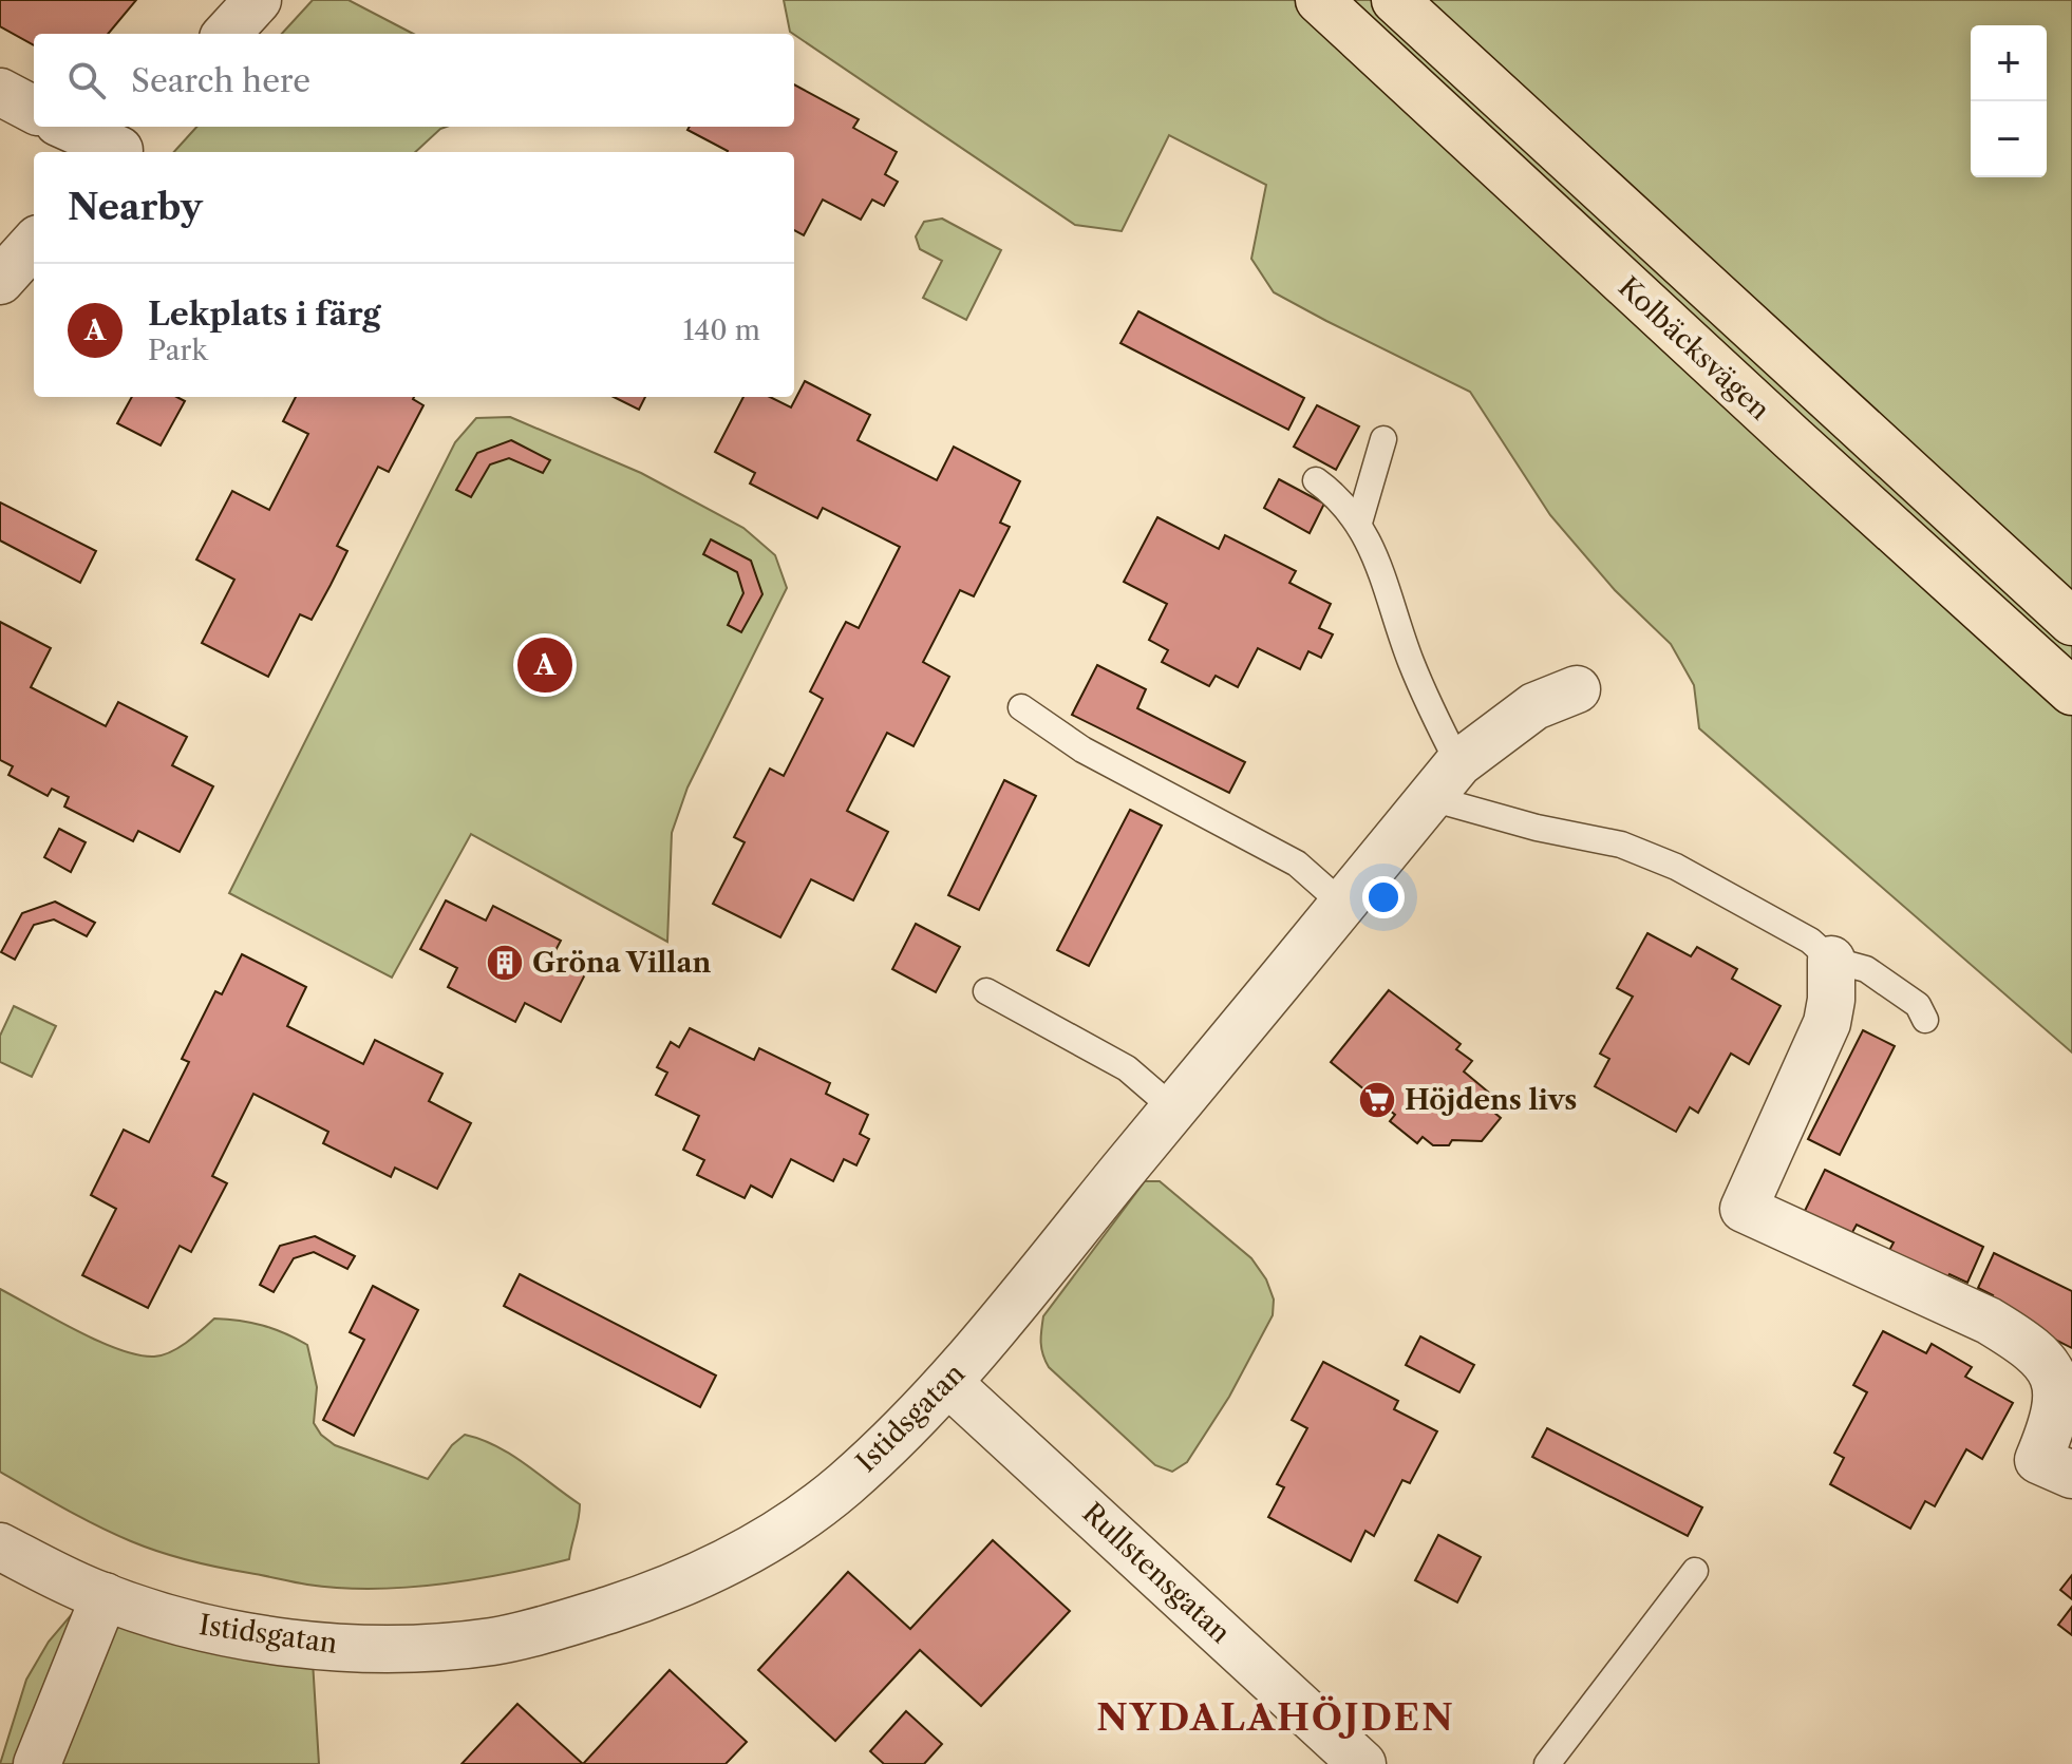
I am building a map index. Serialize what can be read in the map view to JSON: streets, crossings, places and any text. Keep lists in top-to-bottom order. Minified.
{"streets":{"highway":["Kolbäcksvägen"],"street":["Istidsgatan","Rullstensgatan"]},"crossings":[["Istidsgatan","Rullstensgatan"]],"districts":["NYDALAHÖJDEN"],"places":{"building":["Gröna Villan"],"supermarket":["Höjdens livs"]},"page":{"map_buttons":["+","−"],"search":"Search here","heading":"Nearby","list":[{"mark":"A","name":"Lekplats i färg","note":"Park","value":"140 m"}],"pins":"A"}}
